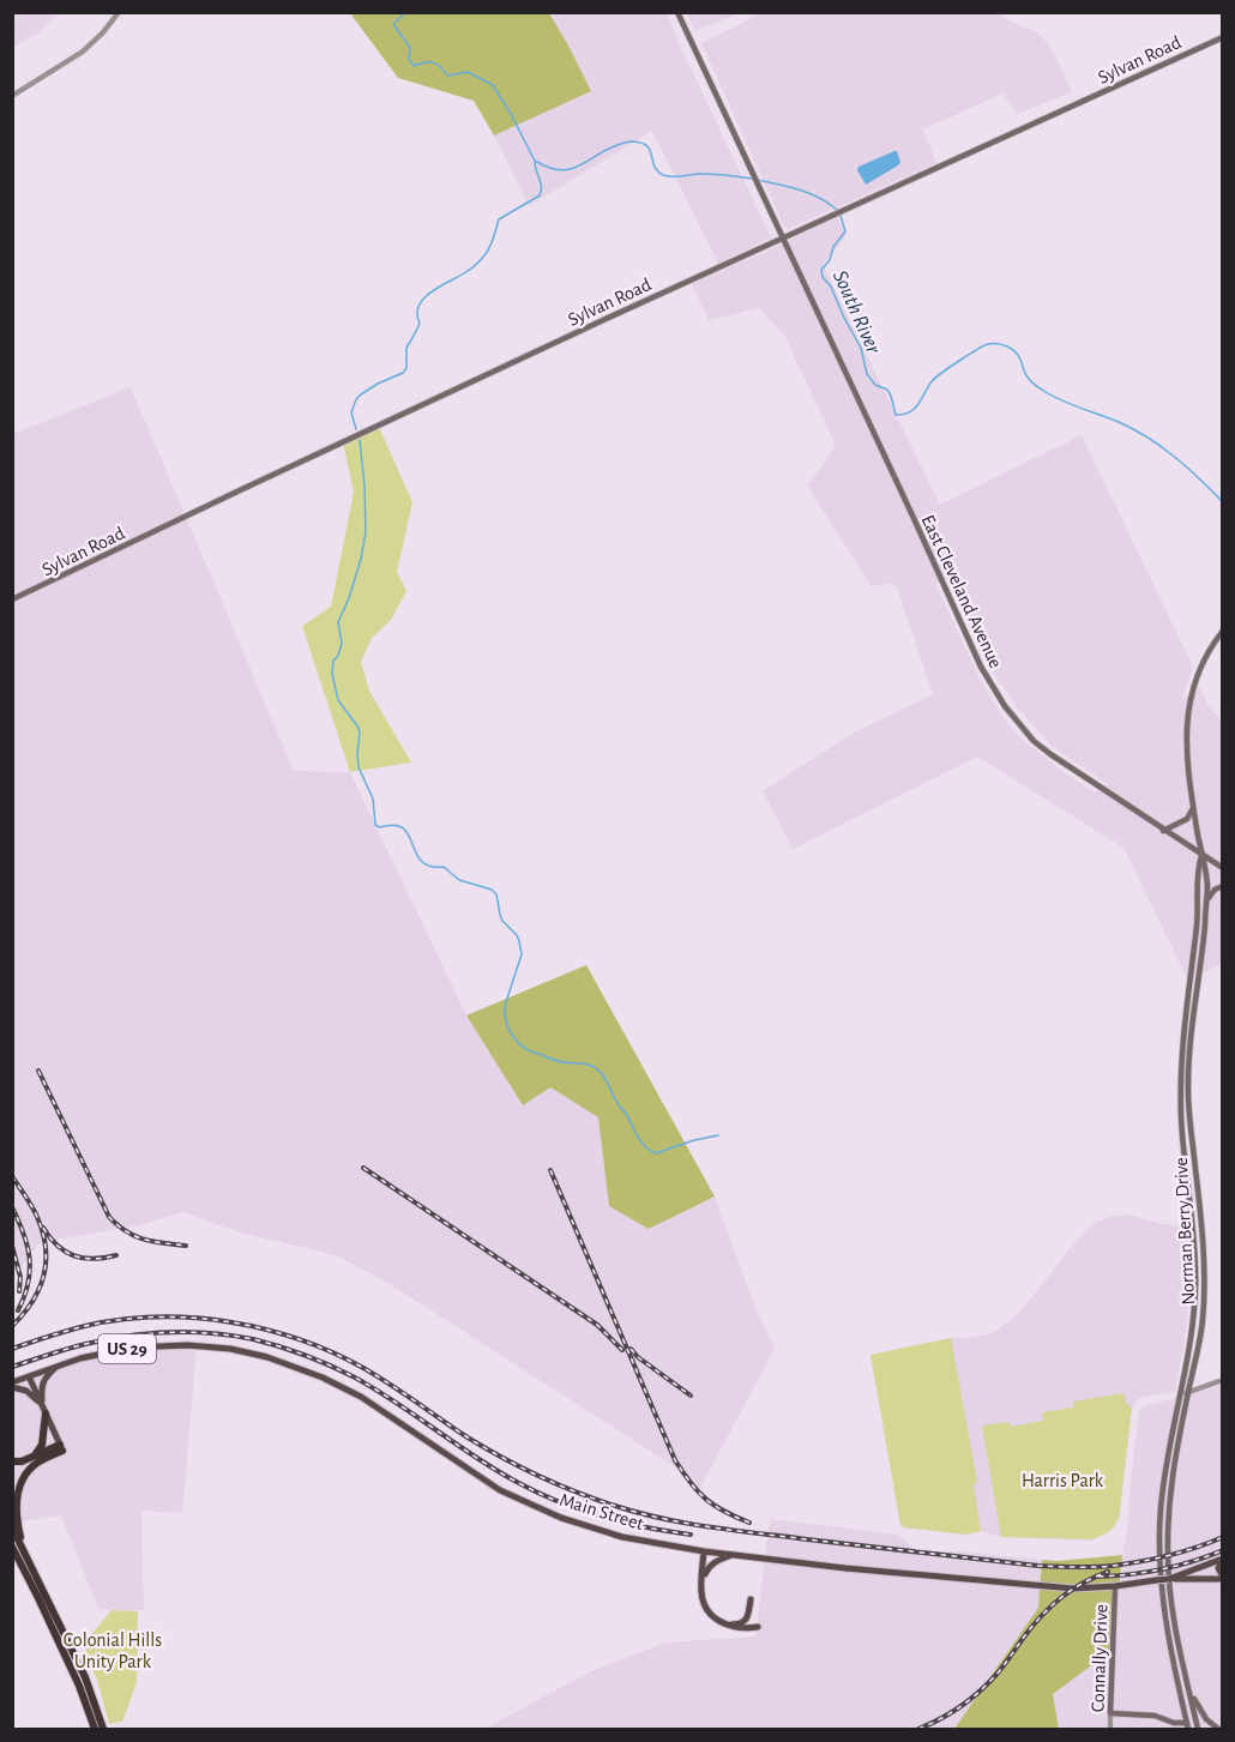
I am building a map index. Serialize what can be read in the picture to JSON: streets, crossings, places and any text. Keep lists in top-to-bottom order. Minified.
{"streets":{"main road":["Sylvan Road","East Cleveland Avenue","Norman Berry Drive","US 29","Main Street","Connally Drive"]},"crossings":[["Sylvan Road","East Cleveland Avenue"],["East Cleveland Avenue","Norman Berry Drive"],["US 29","Main Street"],["Main Street","Connally Drive"]],"water":["South River"],"parks":["Harris Park","Colonial Hills Unity Park"]}
